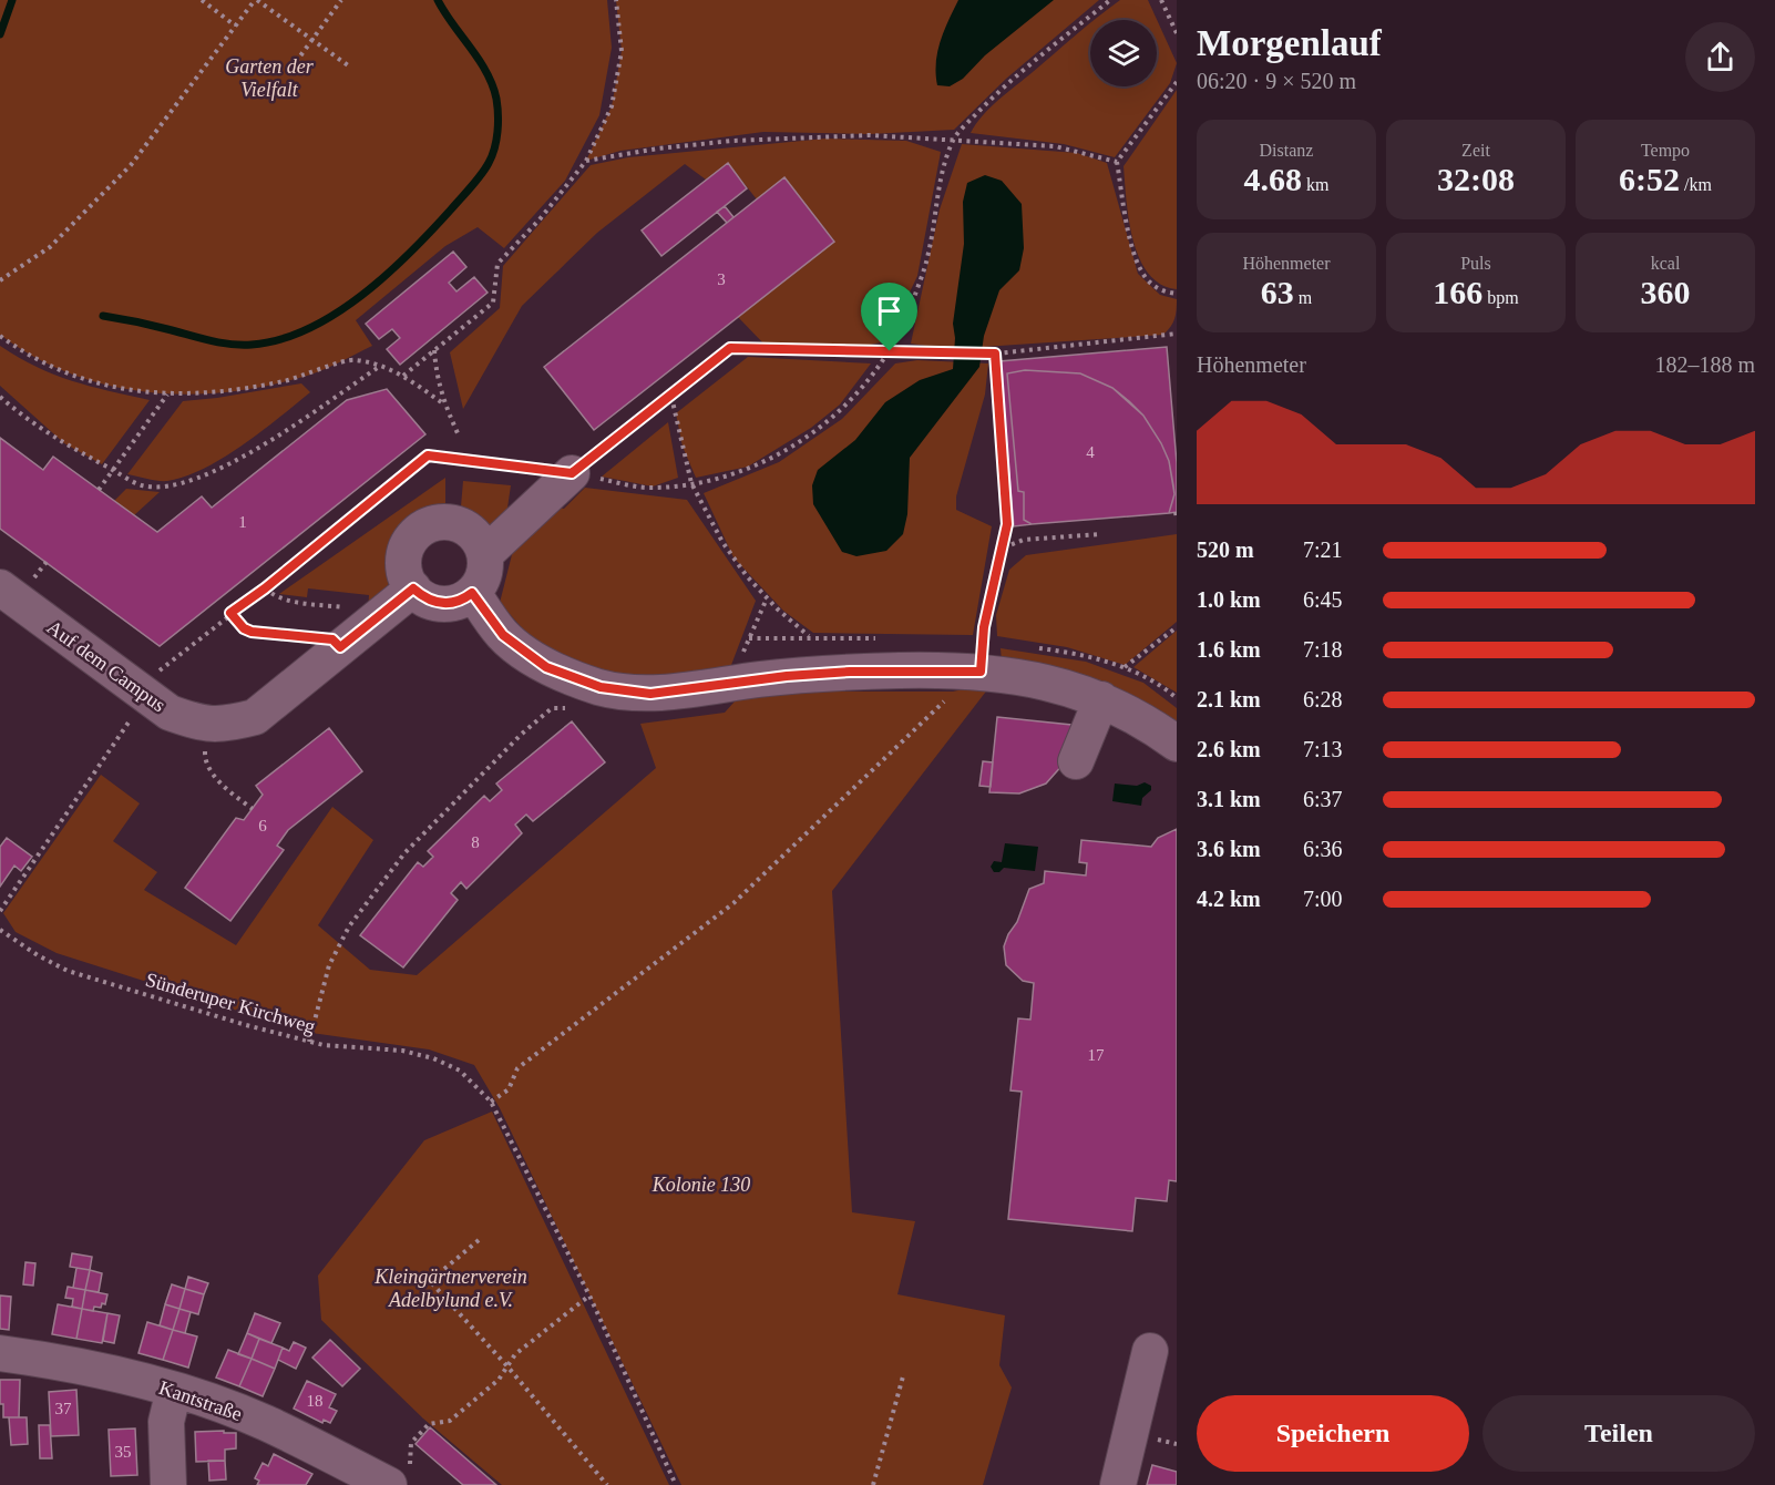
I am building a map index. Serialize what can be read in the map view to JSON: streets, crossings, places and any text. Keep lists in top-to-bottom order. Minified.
{"streets":{"street":["Auf dem Campus","Kantstraße"],"path":["Sünderuper Kirchweg"]},"parks":["Garten der Vielfalt","Kolonie 130","Kleingärtnerverein Adelbylund e.V."],"house_numbers":["3","4","1","6","8","17","18","37","35"],"page":{"heading":["Morgenlauf","06:20 · 9 × 520 m"],"stats":[["Distanz","4.68 km"],["Zeit","32:08"],["Tempo","6:52 /km"],["Höhenmeter","63 m"],["Puls","166 bpm"],["kcal","360"]],"chart":["Höhenmeter","182–188 m"],"list":[{"name":"520 m","note":"7:21"},{"name":"1.0 km","note":"6:45"},{"name":"1.6 km","note":"7:18"},{"name":"2.1 km","note":"6:28"},{"name":"2.6 km","note":"7:13"},{"name":"3.1 km","note":"6:37"},{"name":"3.6 km","note":"6:36"},{"name":"4.2 km","note":"7:00"}],"buttons":["Speichern","Teilen"]}}
